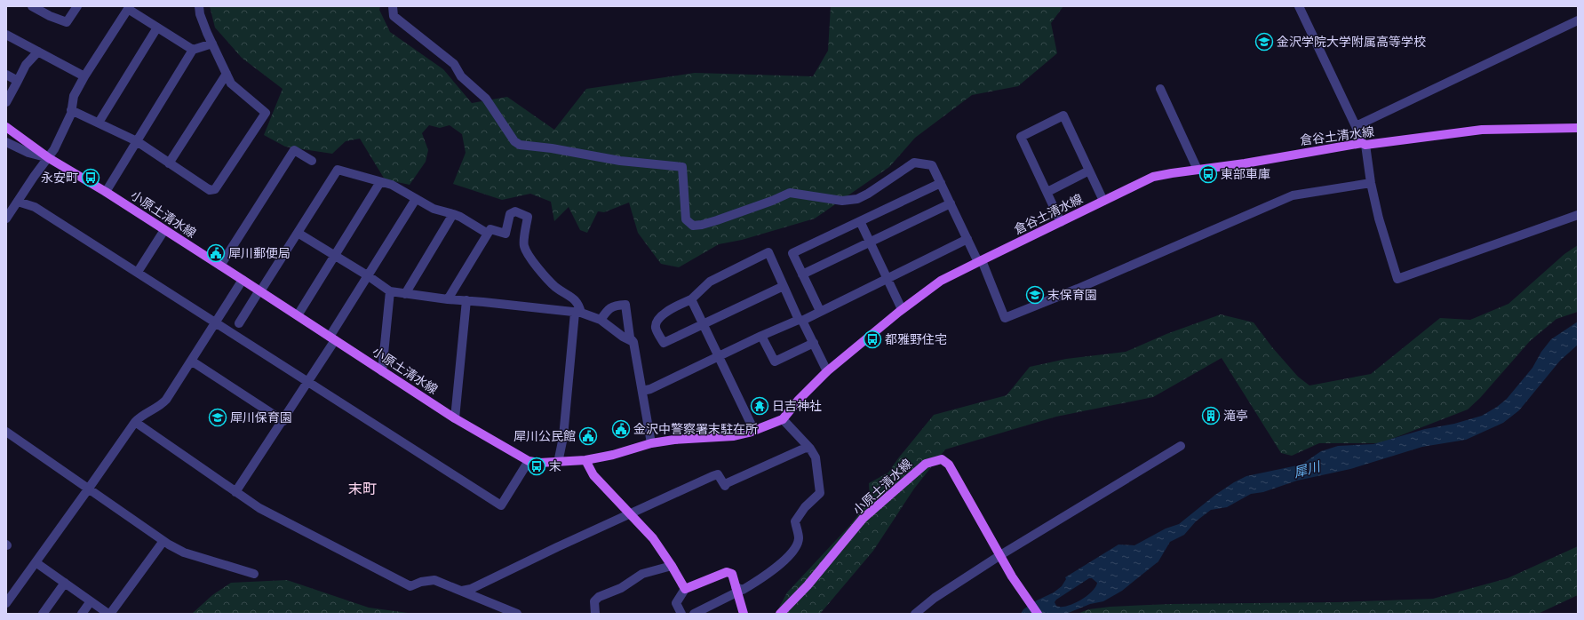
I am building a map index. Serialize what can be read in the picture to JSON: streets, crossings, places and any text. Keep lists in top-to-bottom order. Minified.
{"streets":{"main road":["倉谷土清水線","小原土清水線"]},"crossings":[["倉谷土清水線","小原土清水線"]],"districts":["末町"],"water":["犀川"],"places":{"school or university":["金沢学院大学附属高等学校","末保育園","犀川保育園"],"bus stop":["東部車庫","永安町","都雅野住宅","末"],"public building":["犀川郵便局","金沢中警察署末駐在所","犀川公民館"],"temple":["日吉神社"],"building":["滝亭"]}}
